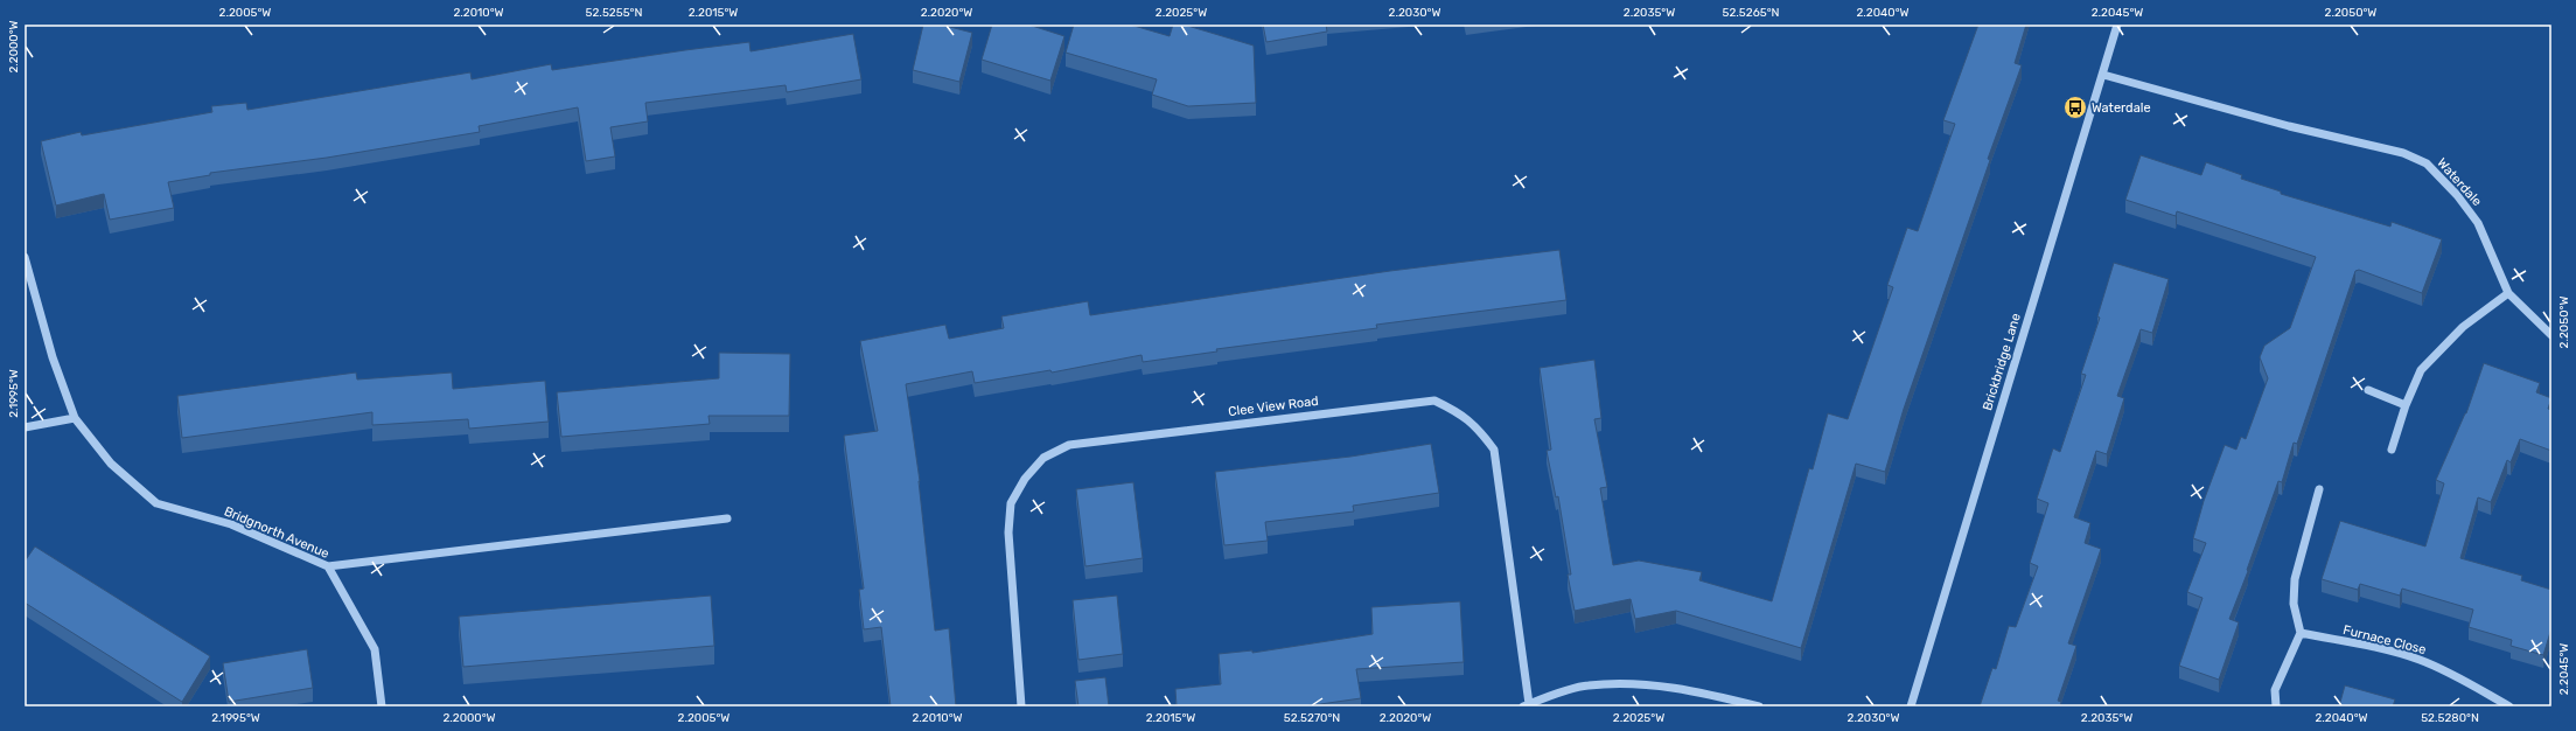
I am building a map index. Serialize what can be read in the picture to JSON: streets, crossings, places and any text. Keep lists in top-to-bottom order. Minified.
{"streets":{"street":["Waterdale","Brickbridge Lane","Clee View Road","Bridgnorth Avenue","Furnace Close"]},"crossings":[["Waterdale","Brickbridge Lane"]],"places":{"bus stop":["Waterdale"]},"coordinates":["2.2005°W","2.2010°W","52.5255°N","2.2015°W","2.2020°W","2.2025°W","2.2030°W","2.2035°W","52.5265°N","2.2040°W","2.2045°W","2.2050°W","2.2000°W","2.1995°W","52.5270°N","52.5280°N"]}
